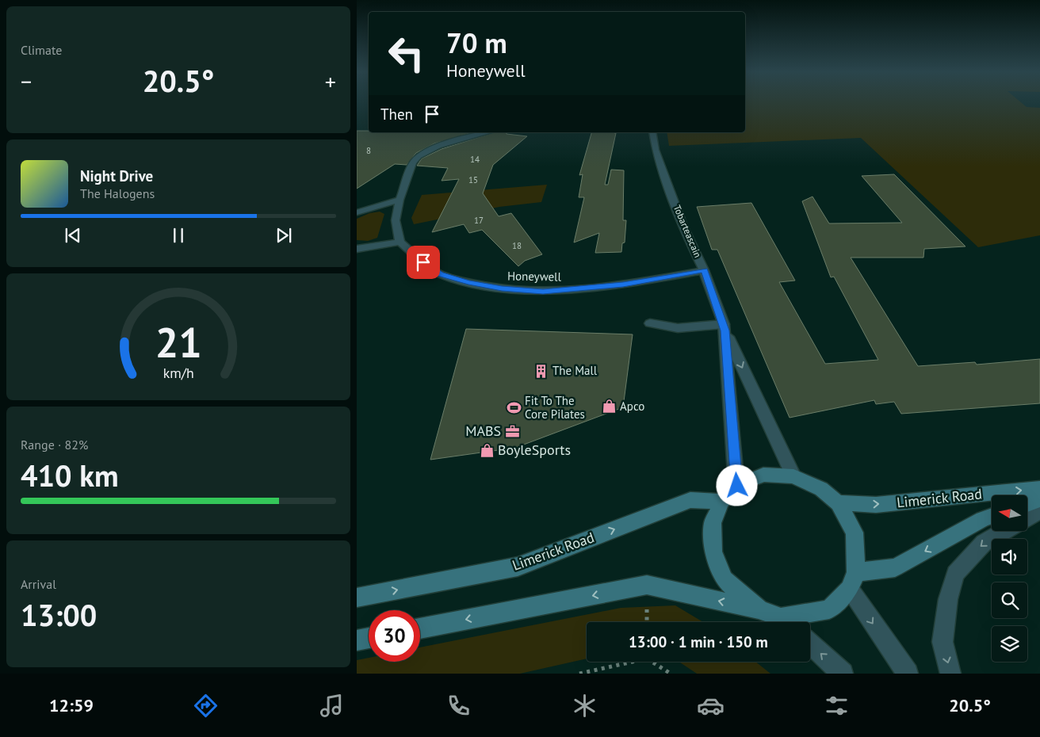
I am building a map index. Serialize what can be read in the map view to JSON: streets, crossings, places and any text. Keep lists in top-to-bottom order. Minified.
{"streets":{"main road":["Limerick Road"],"street":["Tobarteascain","Honeywell"]},"crossings":[["Tobarteascain","Honeywell"]],"places":{"building":["The Mall"],"shop":["Apco","BoyleSports"],"sports":["Fit To The Core Pilates"],"office":["MABS"]},"house_numbers":["8","14","15","17","18"],"north":"left","page":{"tile":["Climate",["Range · 82%","410 km"],["Arrival","13:00"]],"turn":["70 m","Honeywell"],"heat":["−","20.5°","+"],"then":"Then","song":["Night Drive","The Halogens"],"limit":"30","trip":"13:00 · 1 min · 150 m","tabs":["12:59","20.5°"],"gauge":["21","km/h"]}}
